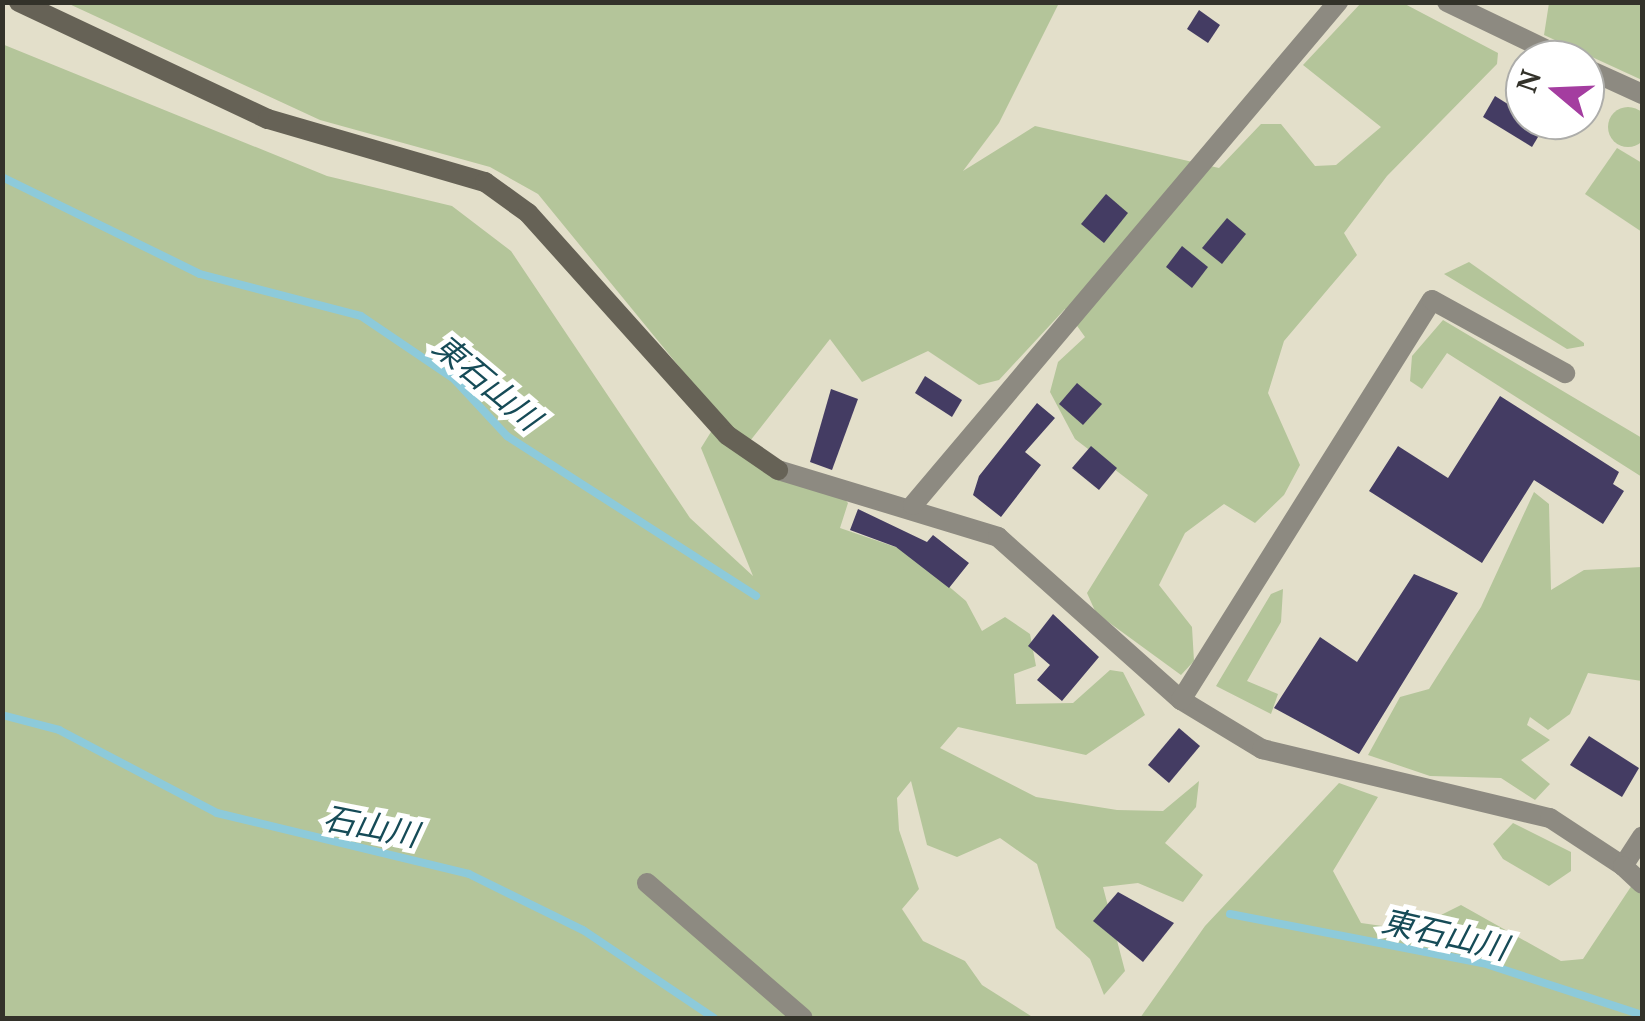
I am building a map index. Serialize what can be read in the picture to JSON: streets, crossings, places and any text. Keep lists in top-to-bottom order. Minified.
{"water":["東石山川","石山川"],"north":"left"}
